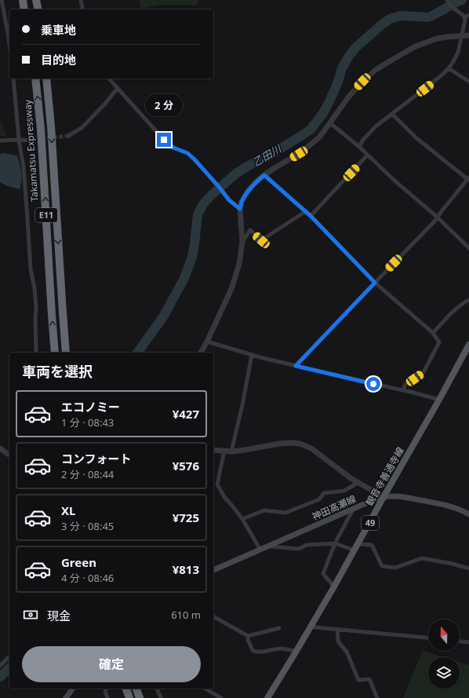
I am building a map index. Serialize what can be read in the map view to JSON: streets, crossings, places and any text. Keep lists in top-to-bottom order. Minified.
{"streets":{"highway":["Takamatsu Expressway","E11"],"main road":["観音寺善通寺線","神田高瀬線","49"]},"crossings":[["観音寺善通寺線","神田高瀬線"]],"water":["乙田川"],"north":"top","page":{"banner":["乗車地","目的地"],"bubble":"2 分","heading":"車両を選択","list":[{"name":"エコノミー","note":"1 分 · 08:43","value":"¥427"},{"name":"コンフォート","note":"2 分 · 08:44","value":"¥576"},{"name":"XL","note":"3 分 · 08:45","value":"¥725"},{"name":"Green","note":"4 分 · 08:46","value":"¥813"}],"pay":["現金","610 m"],"buttons":"確定"}}
